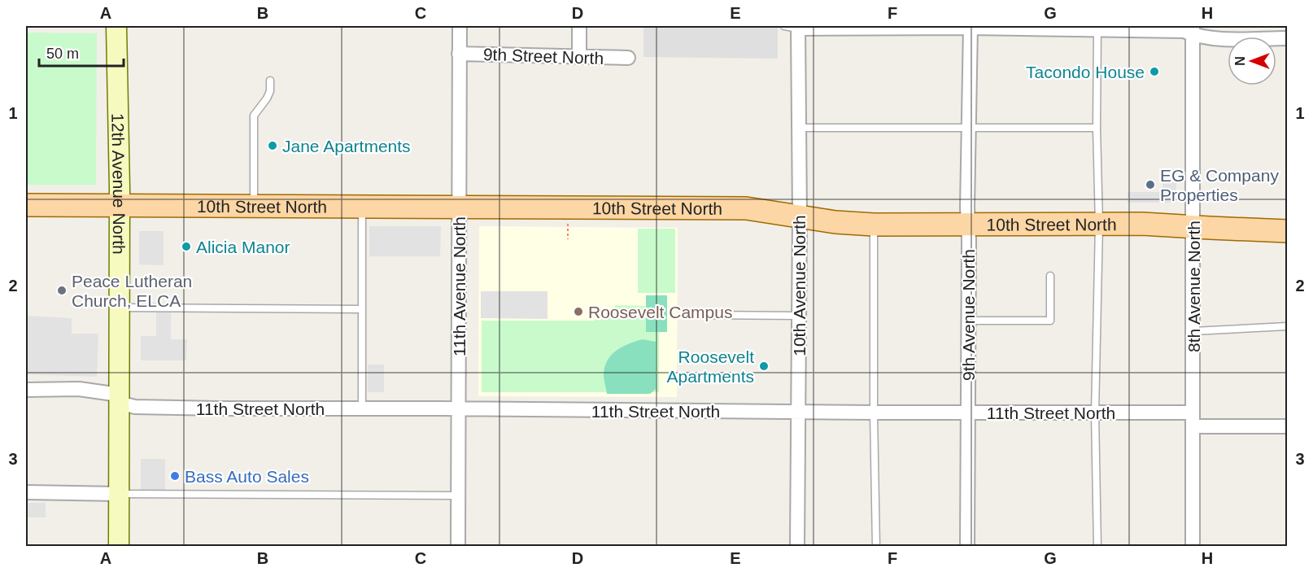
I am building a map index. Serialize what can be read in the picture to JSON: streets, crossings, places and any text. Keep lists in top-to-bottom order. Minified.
{"streets":{"main road":["12th Avenue North","10th Street North"],"street":["9th Street North","10th Avenue North","11th Avenue North","8th Avenue North","9th Avenue North","11th Street North"]},"crossings":[["9th Street North","11th Avenue North"],["12th Avenue North","10th Street North"],["12th Avenue North","11th Street North"],["10th Street North","10th Avenue North"],["10th Street North","11th Avenue North"],["10th Street North","8th Avenue North"],["10th Street North","9th Avenue North"],["10th Avenue North","11th Street North"],["11th Avenue North","11th Street North"],["8th Avenue North","11th Street North"],["9th Avenue North","11th Street North"]],"places":["Tacondo House","Jane Apartments","EG & Company Properties","Alicia Manor","Peace Lutheran Church, ELCA","Roosevelt Campus","Roosevelt Apartments","Bass Auto Sales"],"scale_bar":"50 m","north":"left","grid":{"columns":["A","B","C","D","E","F","G","H"],"rows":["1","2","3"]}}
